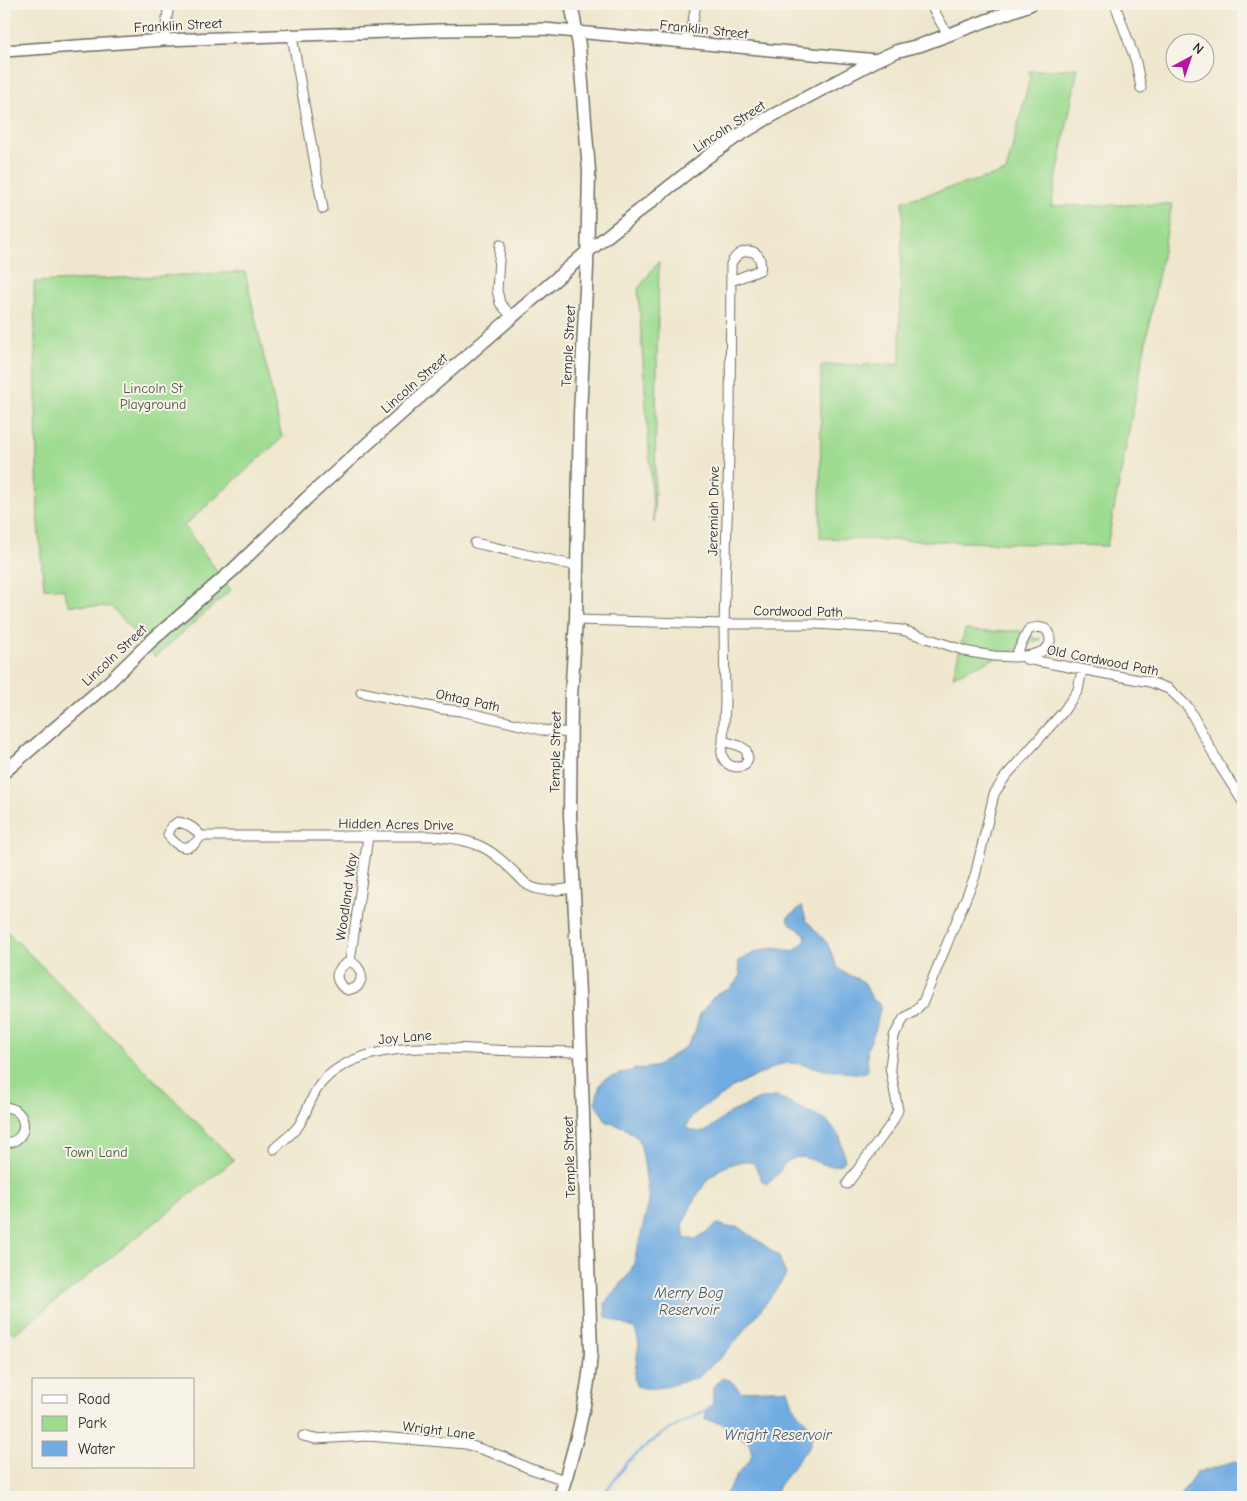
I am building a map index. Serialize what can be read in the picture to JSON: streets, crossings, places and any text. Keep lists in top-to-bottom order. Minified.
{"streets":{"main road":["Franklin Street","Lincoln Street","Temple Street"],"street":["Jeremiah Drive","Cordwood Path","Old Cordwood Path","Ohtag Path","Hidden Acres Drive","Woodland Way","Joy Lane","Wright Lane"]},"crossings":[["Franklin Street","Lincoln Street"],["Franklin Street","Temple Street"],["Lincoln Street","Temple Street"],["Temple Street","Cordwood Path"],["Temple Street","Ohtag Path"],["Temple Street","Hidden Acres Drive"],["Temple Street","Joy Lane"],["Temple Street","Wright Lane"],["Jeremiah Drive","Cordwood Path"],["Cordwood Path","Old Cordwood Path"],["Hidden Acres Drive","Woodland Way"]],"water":["Merry Bog Reservoir","Wright Reservoir"],"parks":["Lincoln St Playground","Town Land"],"legend":["Road","Park","Water"],"north":"top right"}
